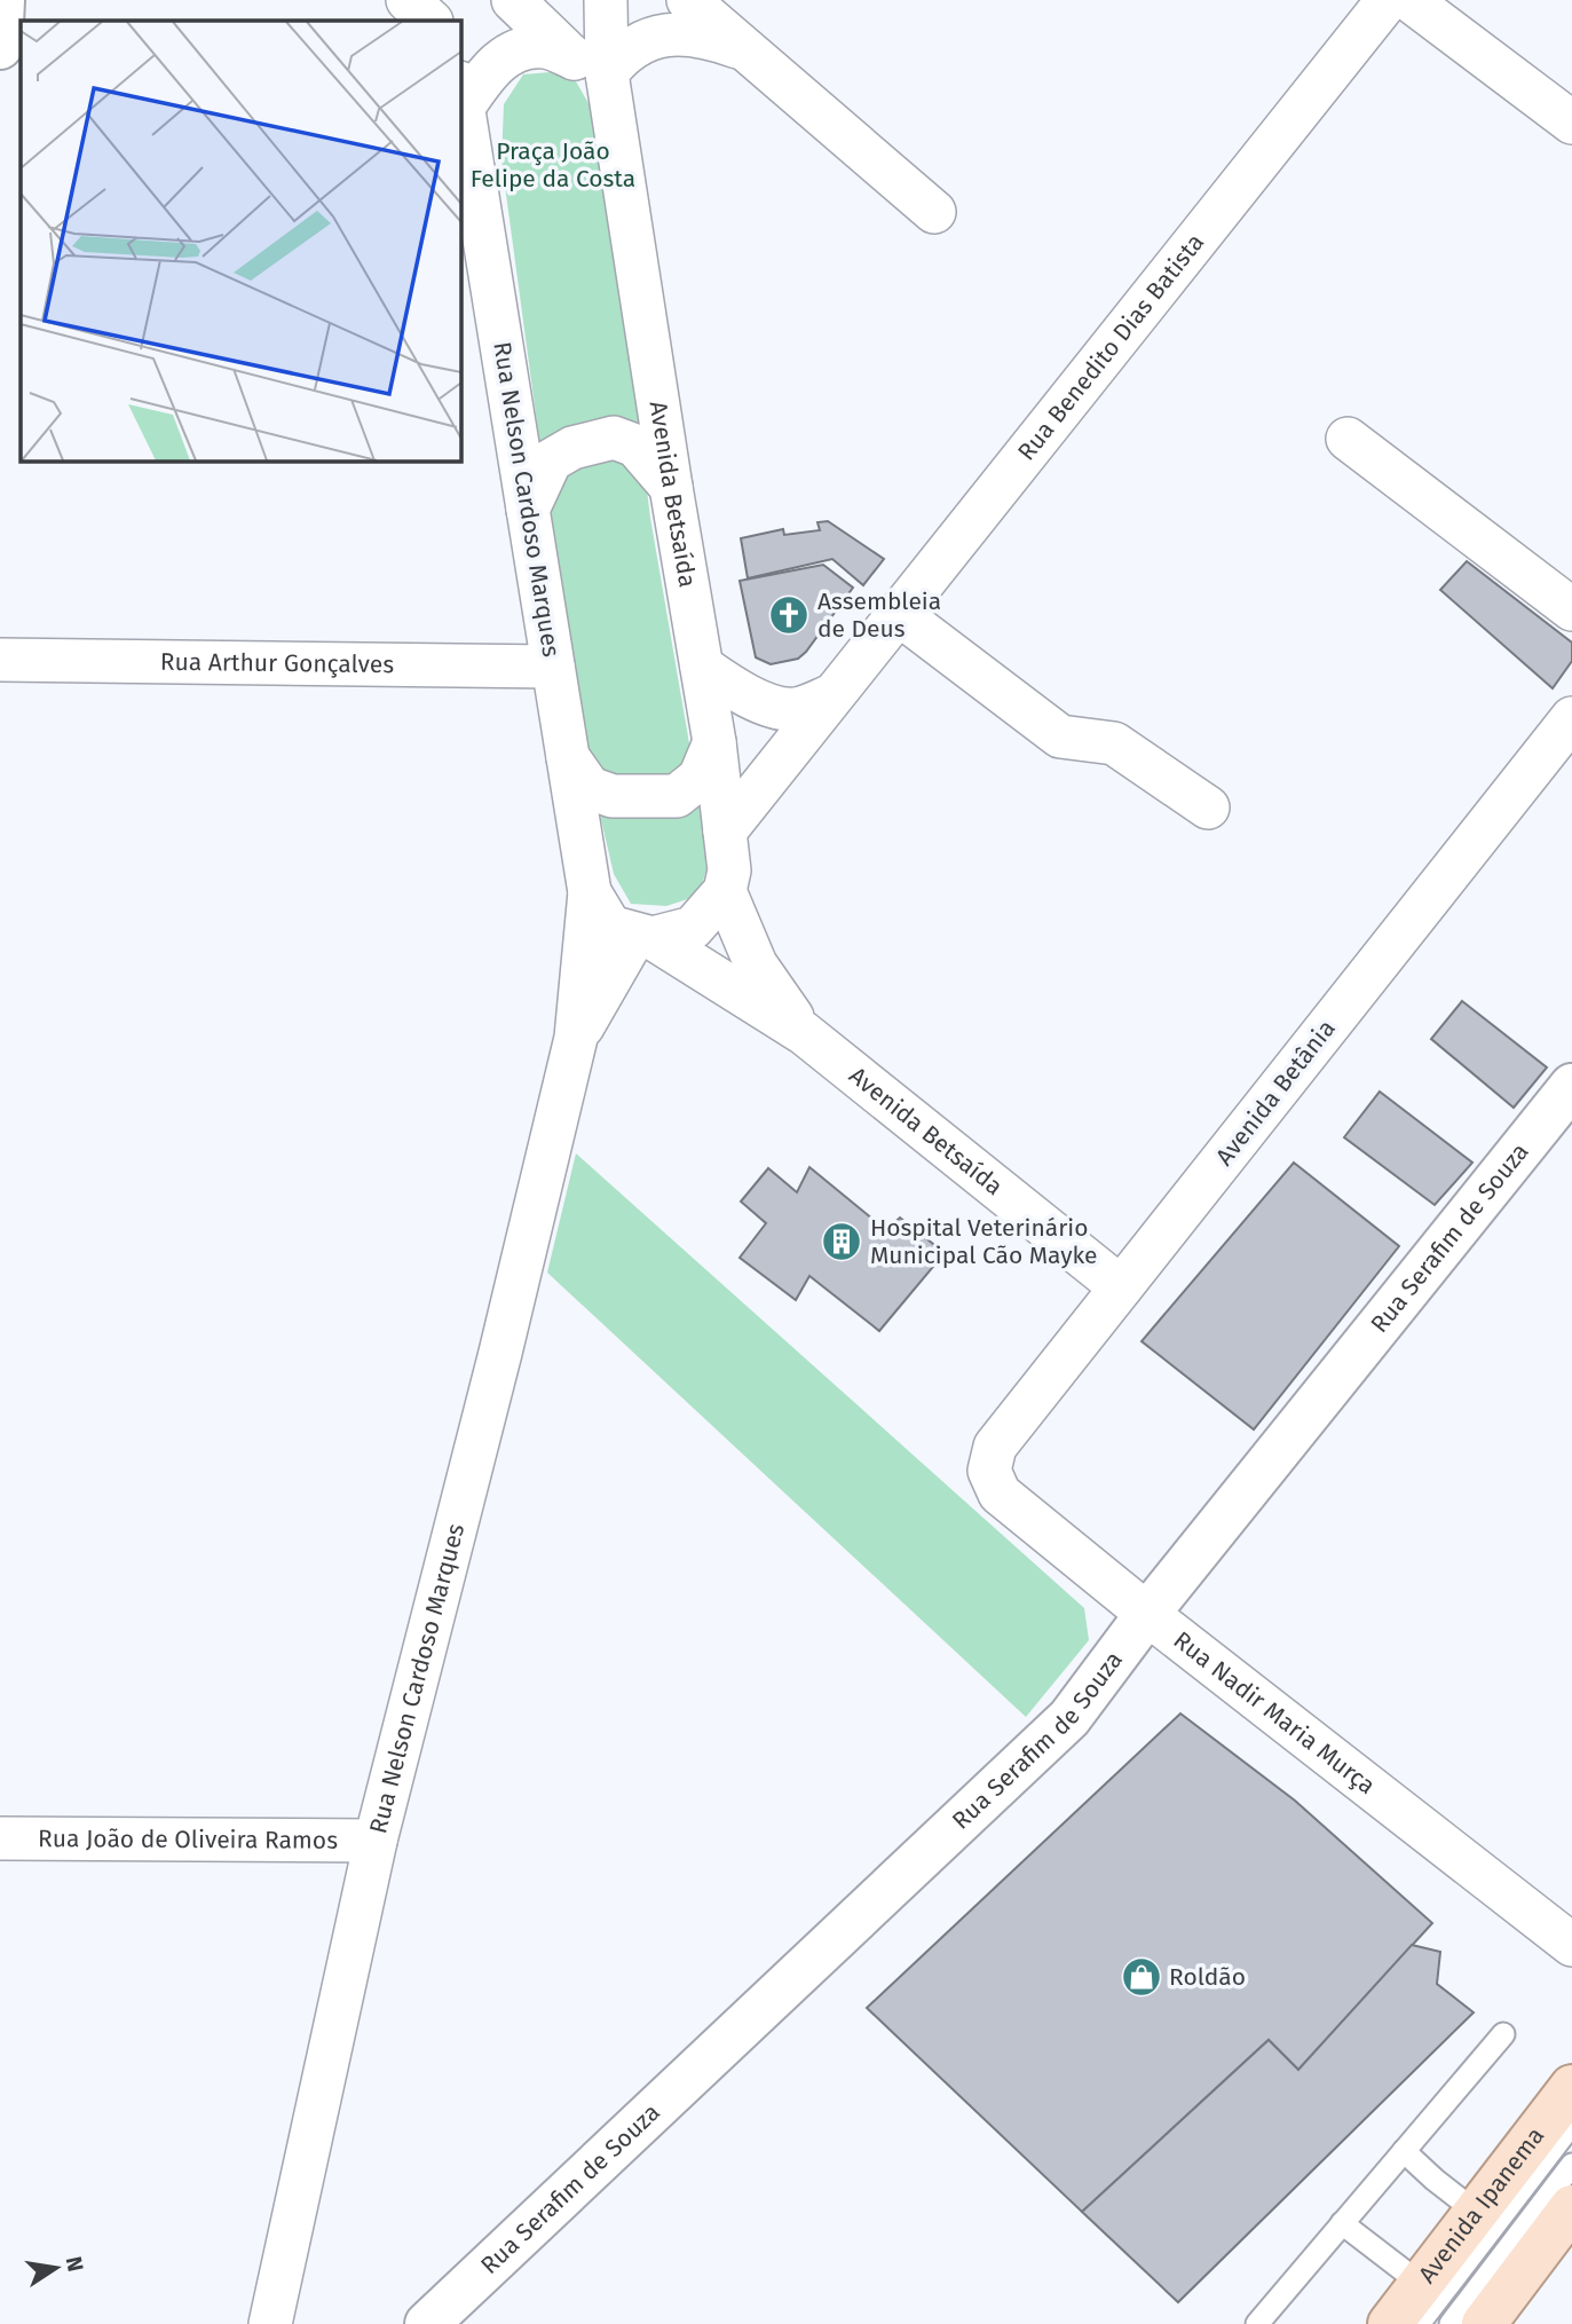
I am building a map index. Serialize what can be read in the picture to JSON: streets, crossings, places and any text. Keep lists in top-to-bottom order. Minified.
{"streets":{"main road":["Avenida Ipanema"],"street":["Rua Benedito Dias Batista","Avenida Betsaída","Rua Nelson Cardoso Marques","Rua Arthur Gonçalves","Avenida Betânia","Rua Serafim de Souza","Rua Nadir Maria Murça","Rua João de Oliveira Ramos"]},"crossings":[["Rua Benedito Dias Batista","Avenida Betsaída"],["Avenida Betsaída","Rua Nelson Cardoso Marques"],["Avenida Betsaída","Avenida Betânia"],["Rua Nelson Cardoso Marques","Rua Arthur Gonçalves"],["Rua Nelson Cardoso Marques","Rua João de Oliveira Ramos"],["Avenida Betânia","Rua Nadir Maria Murça"],["Rua Serafim de Souza","Rua Nadir Maria Murça"]],"parks":["Praça João Felipe da Costa"],"places":{"church":["Assembleia de Deus"],"building":["Hospital Veterinário Municipal Cão Mayke"],"shop":["Roldão"]},"north":"right"}
